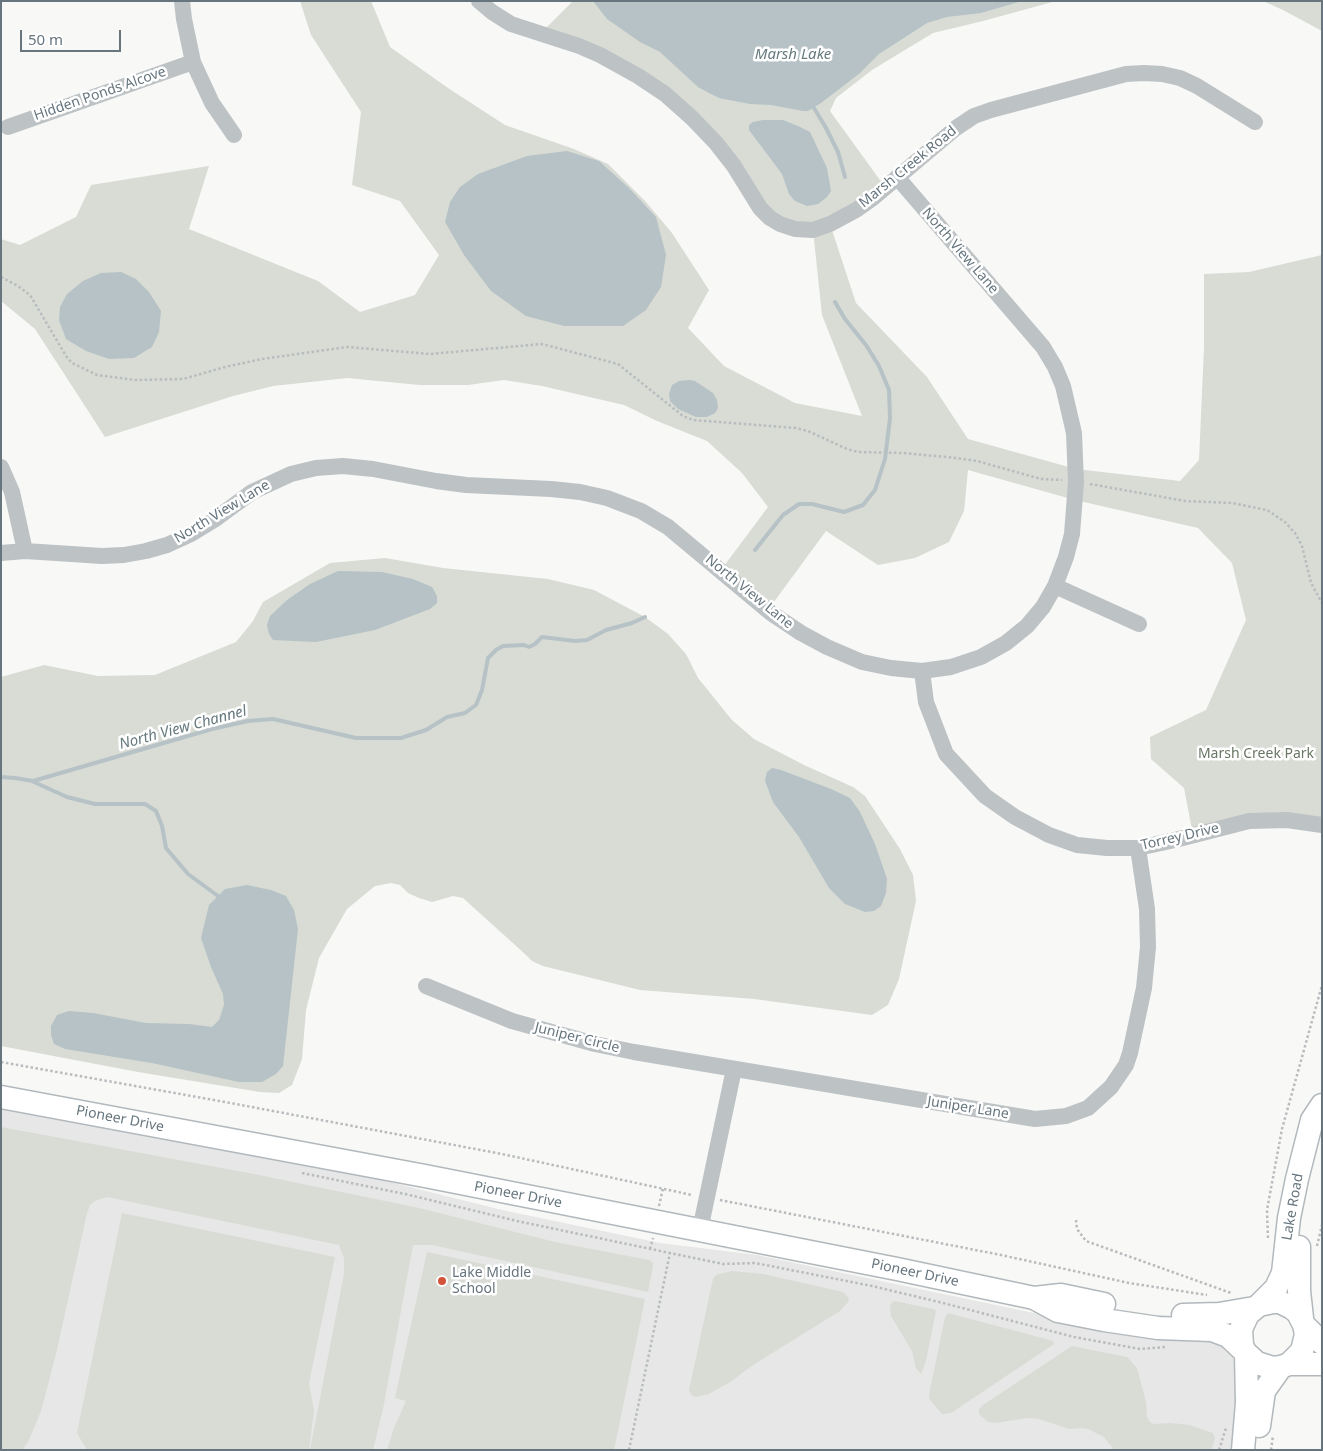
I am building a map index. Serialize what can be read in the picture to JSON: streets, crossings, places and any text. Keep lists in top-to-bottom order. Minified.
{"streets":{"street":["Hidden Ponds Alcove","Marsh Creek Road","North View Lane","Torrey Drive","Juniper Circle","Juniper Lane","Pioneer Drive","Lake Road"]},"crossings":[["Marsh Creek Road","North View Lane"],["North View Lane","Torrey Drive"],["Torrey Drive","Juniper Lane"],["Juniper Circle","Juniper Lane"],["Pioneer Drive","Lake Road"]],"water":["Marsh Lake","North View Channel"],"parks":["Marsh Creek Park"],"places":["Lake Middle School"],"scale_bar":"50 m"}
